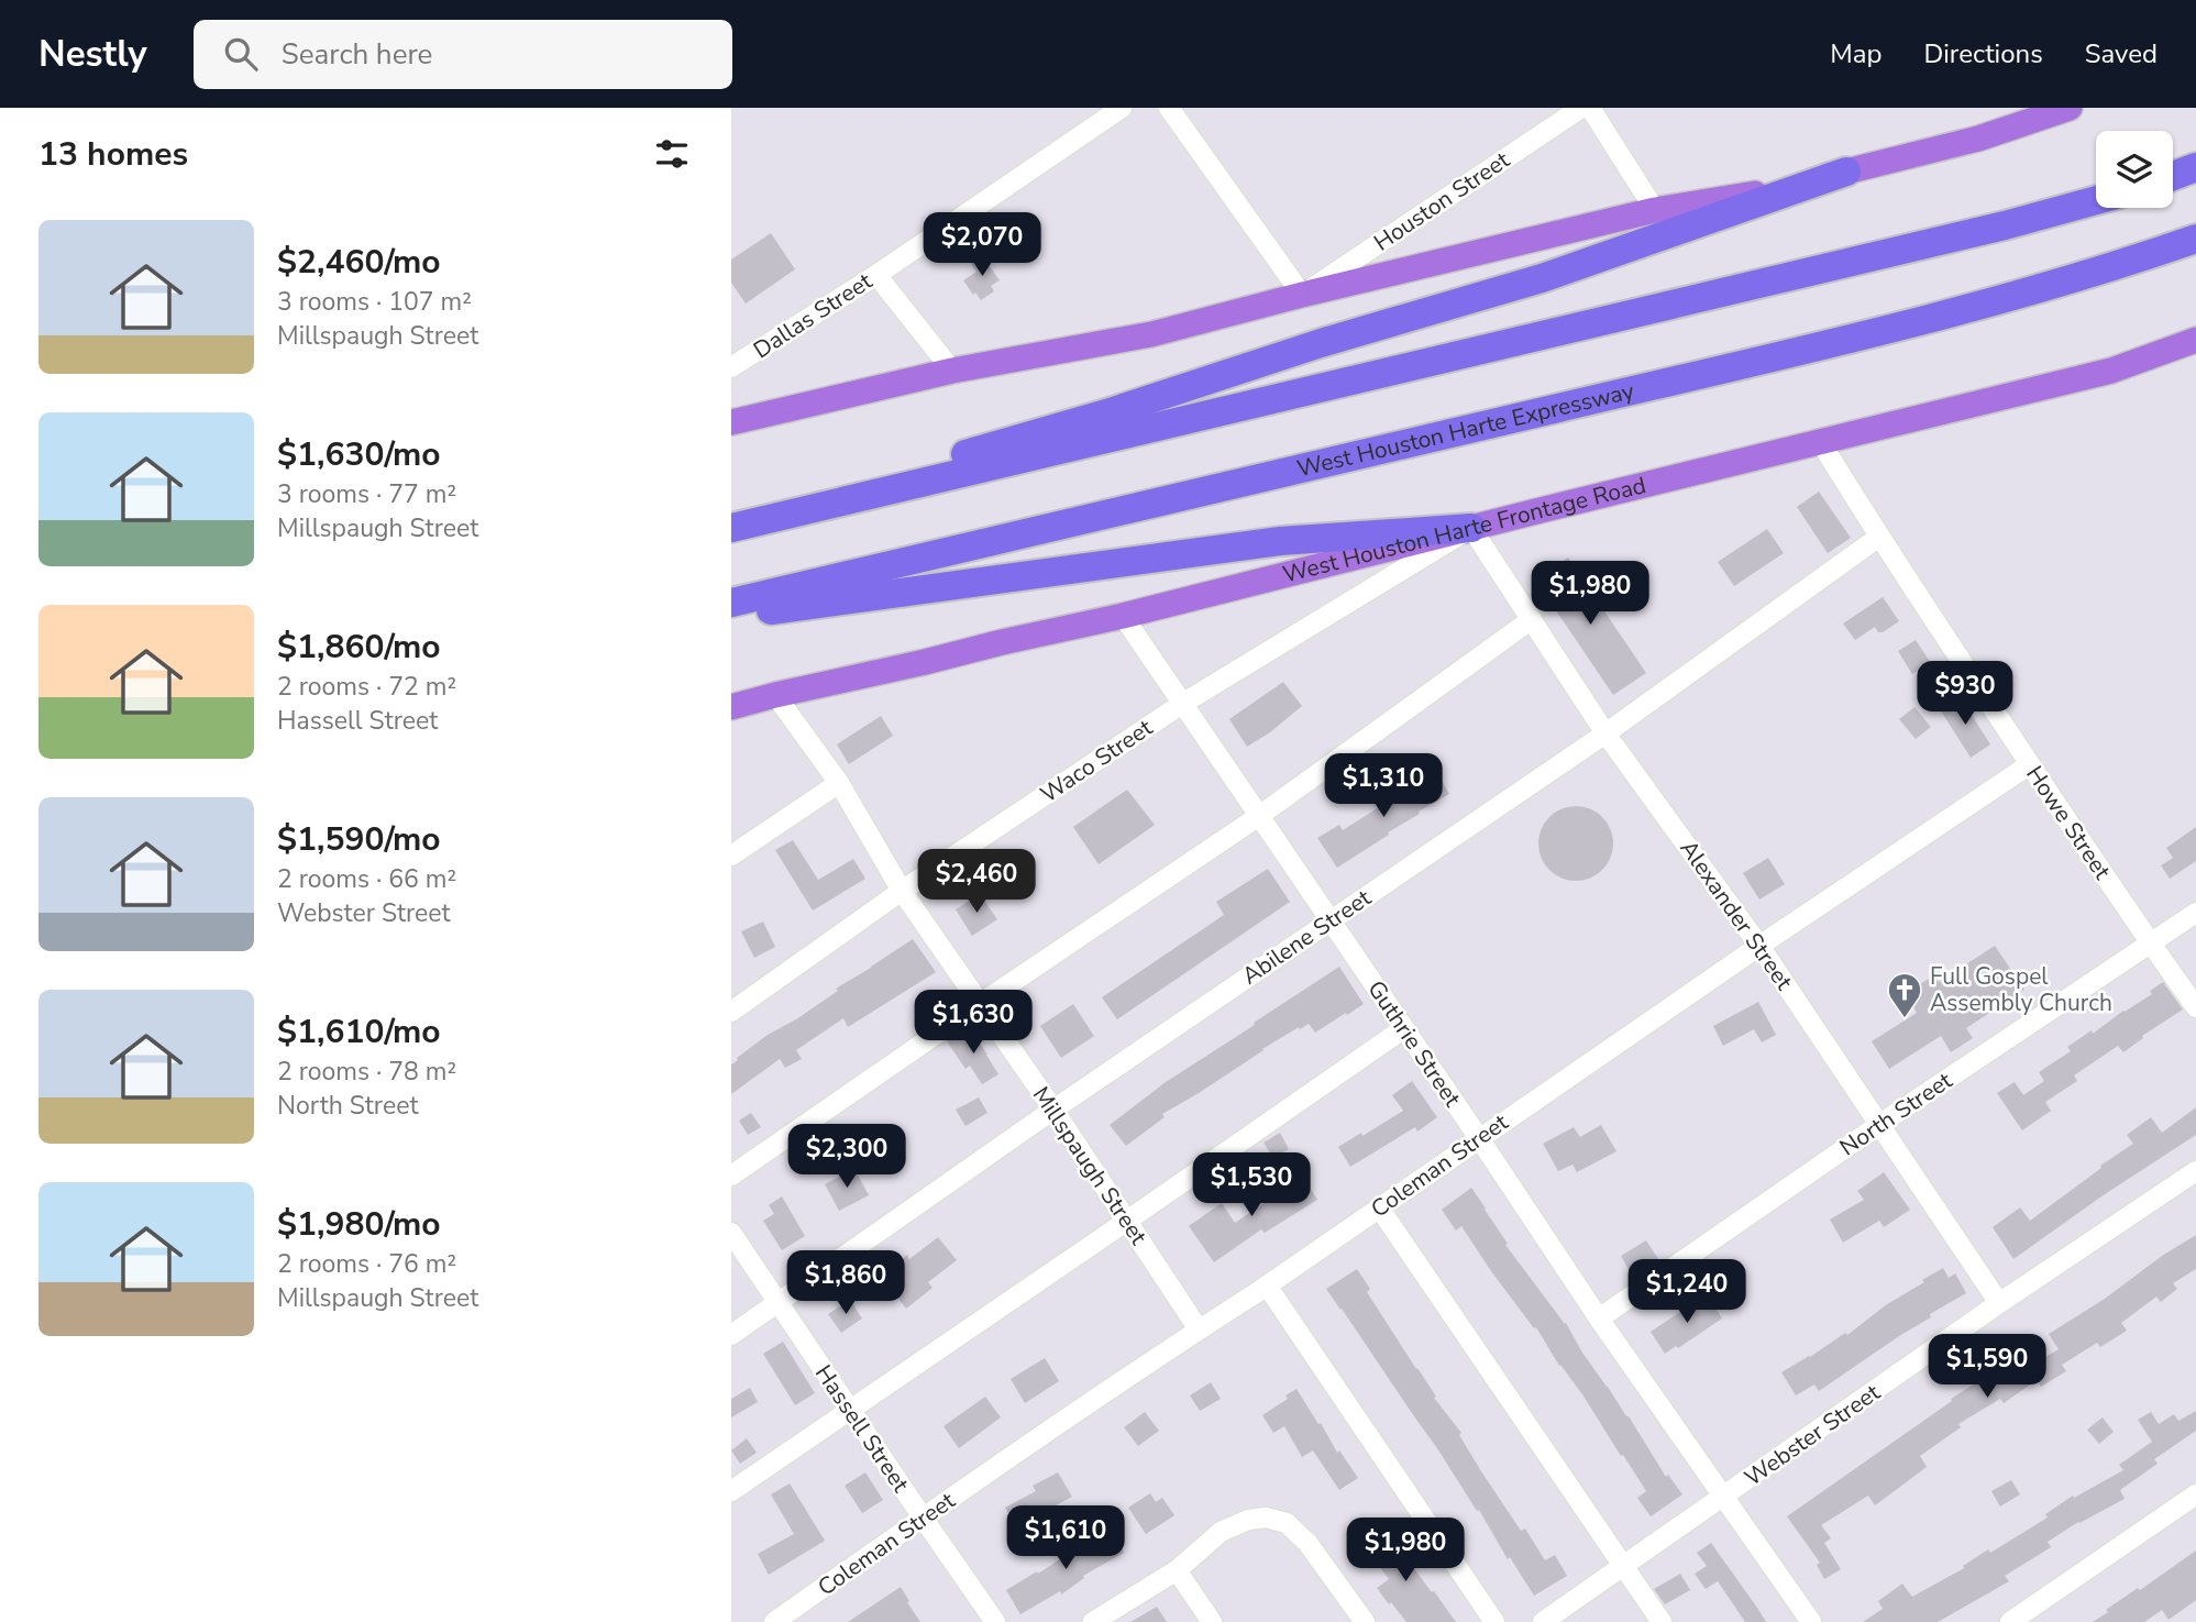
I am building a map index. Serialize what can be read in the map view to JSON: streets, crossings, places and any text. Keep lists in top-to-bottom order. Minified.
{"streets":{"highway":["West Houston Harte Expressway"],"main road":["West Houston Harte Frontage Road"],"street":["Houston Street","Dallas Street","Waco Street","Howe Street","Alexander Street","Abilene Street","Guthrie Street","North Street","Millspaugh Street","Coleman Street","Hassell Street","Webster Street"]},"crossings":[["West Houston Harte Frontage Road","Waco Street"],["West Houston Harte Frontage Road","Howe Street"],["West Houston Harte Frontage Road","Alexander Street"],["West Houston Harte Frontage Road","Guthrie Street"],["West Houston Harte Frontage Road","Millspaugh Street"],["Waco Street","Alexander Street"],["Waco Street","Guthrie Street"],["Waco Street","Millspaugh Street"],["Howe Street","Abilene Street"],["Howe Street","North Street"],["Howe Street","Coleman Street"],["Alexander Street","Abilene Street"],["Alexander Street","North Street"],["Alexander Street","Coleman Street"],["Alexander Street","Webster Street"],["Abilene Street","Guthrie Street"],["Abilene Street","Millspaugh Street"],["Abilene Street","Hassell Street"],["Guthrie Street","North Street"],["Guthrie Street","Coleman Street"],["Guthrie Street","Webster Street"],["Millspaugh Street","Coleman Street"],["Coleman Street","Hassell Street"]],"places":{"church":["Full Gospel Assembly Church"]},"page":{"header":"Nestly","search":"Search here","nav":["Map","Directions","Saved"],"heading":"13 homes","list":[{"name":"$2,460/mo","note":"3 rooms · 107 m² · Millspaugh Street"},{"name":"$1,630/mo","note":"3 rooms · 77 m² · Millspaugh Street"},{"name":"$1,860/mo","note":"2 rooms · 72 m² · Hassell Street"},{"name":"$1,590/mo","note":"2 rooms · 66 m² · Webster Street"},{"name":"$1,610/mo","note":"2 rooms · 78 m² · North Street"},{"name":"$1,980/mo","note":"2 rooms · 76 m² · Millspaugh Street"}],"price":["$2,070","$1,980","$930","$1,310","$2,460","$1,630","$2,300","$1,530","$1,860","$1,240","$1,590","$1,610","$1,980"]}}
